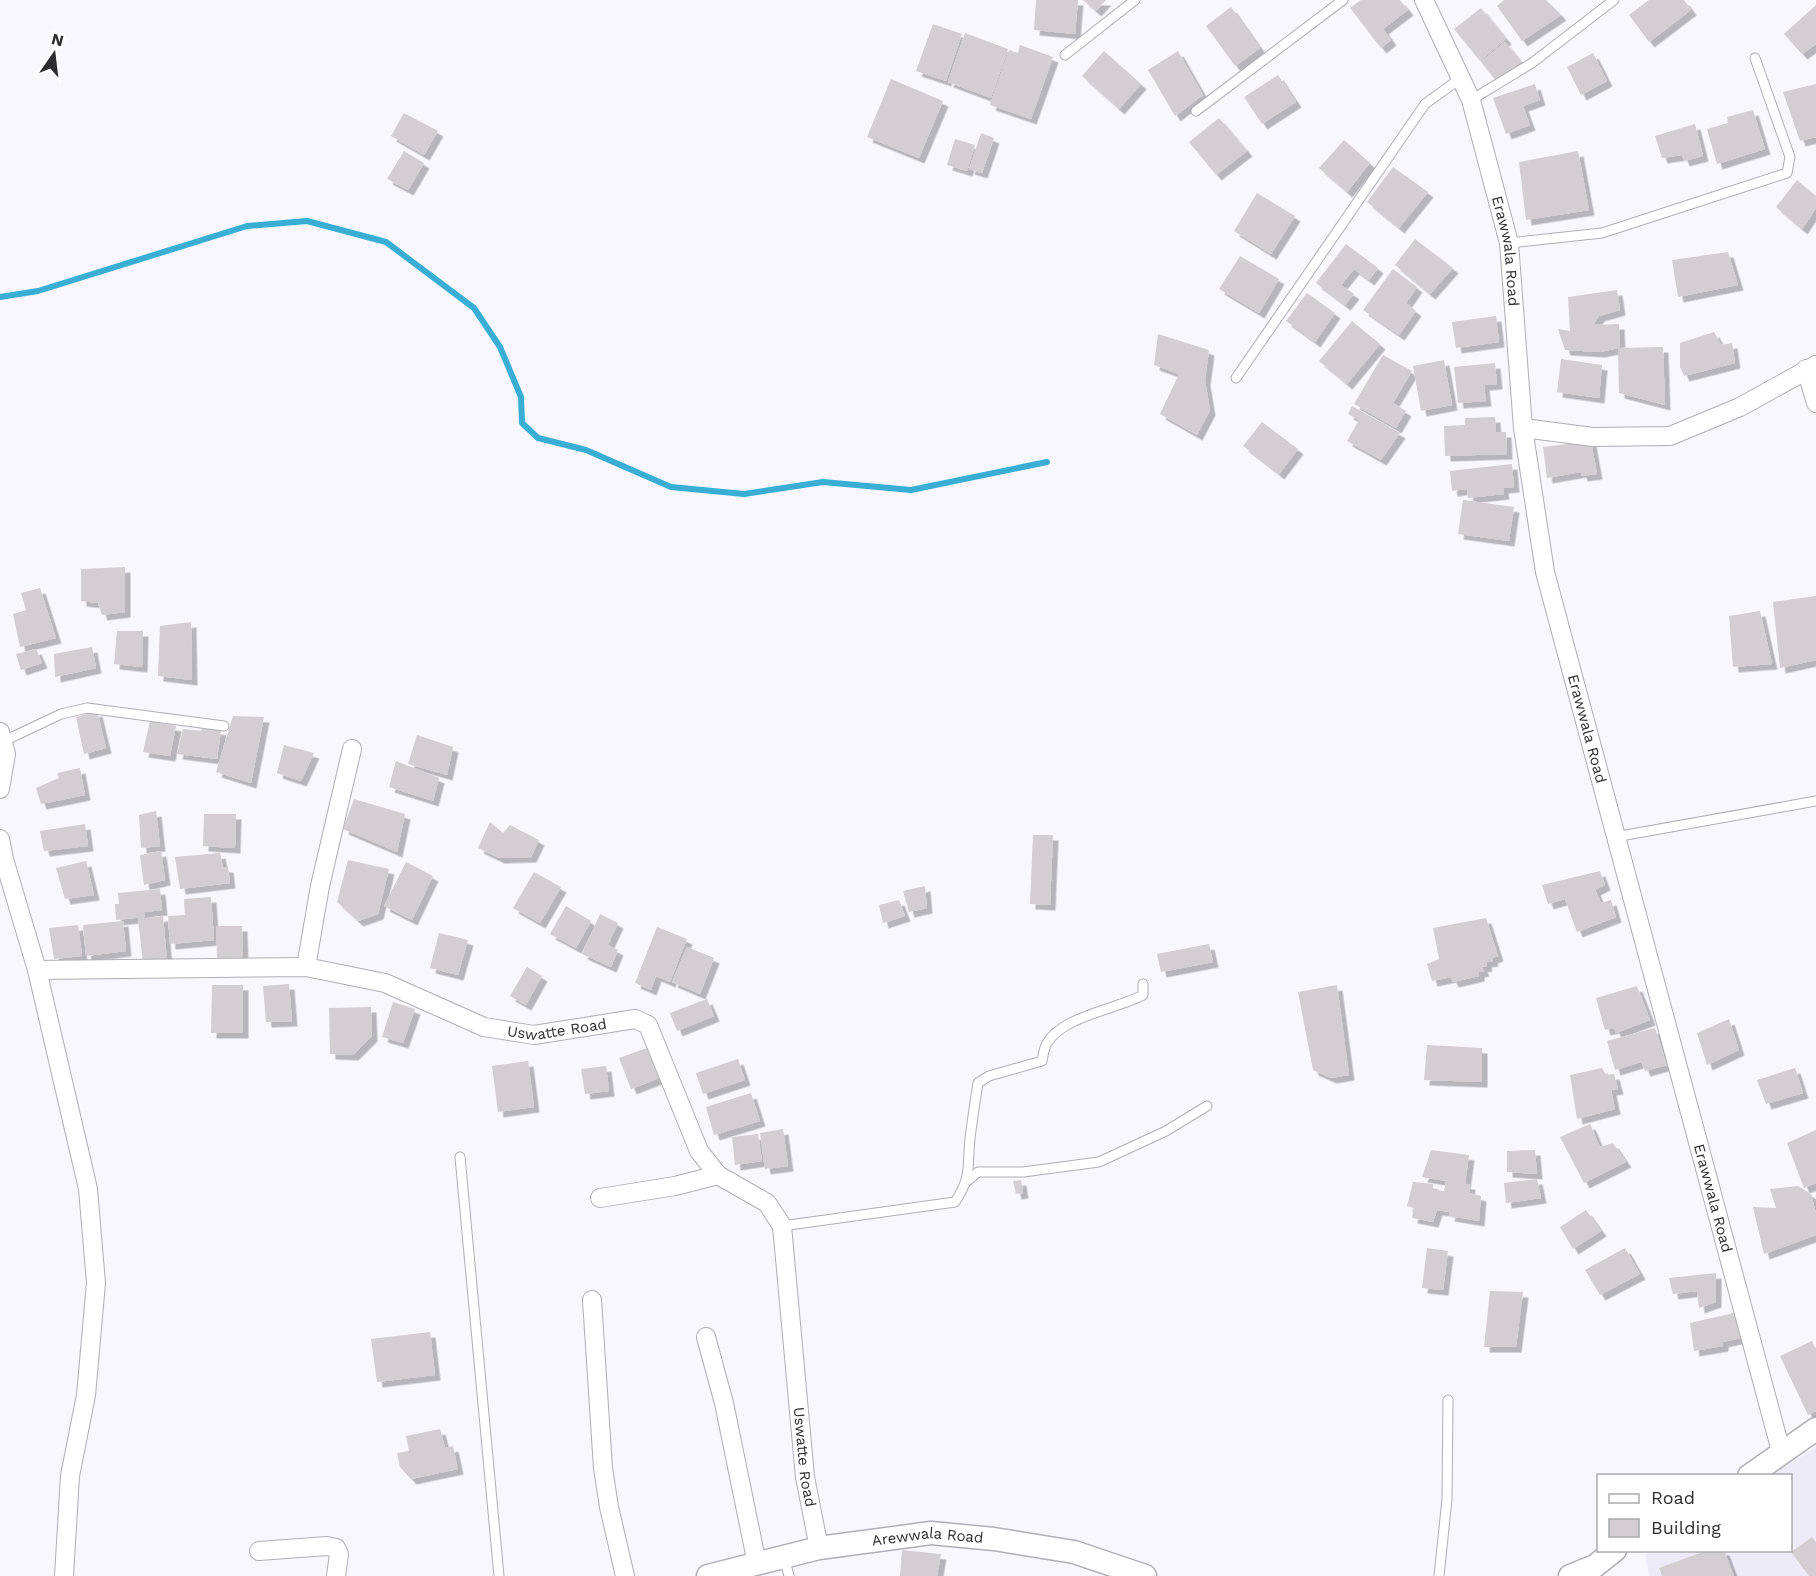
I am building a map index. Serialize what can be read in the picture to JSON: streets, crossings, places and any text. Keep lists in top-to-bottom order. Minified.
{"streets":{"street":["Erawwala Road","Uswatte Road","Arewwala Road"]},"crossings":[["Uswatte Road","Arewwala Road"]],"legend":["Road","Building"],"north":"top"}
